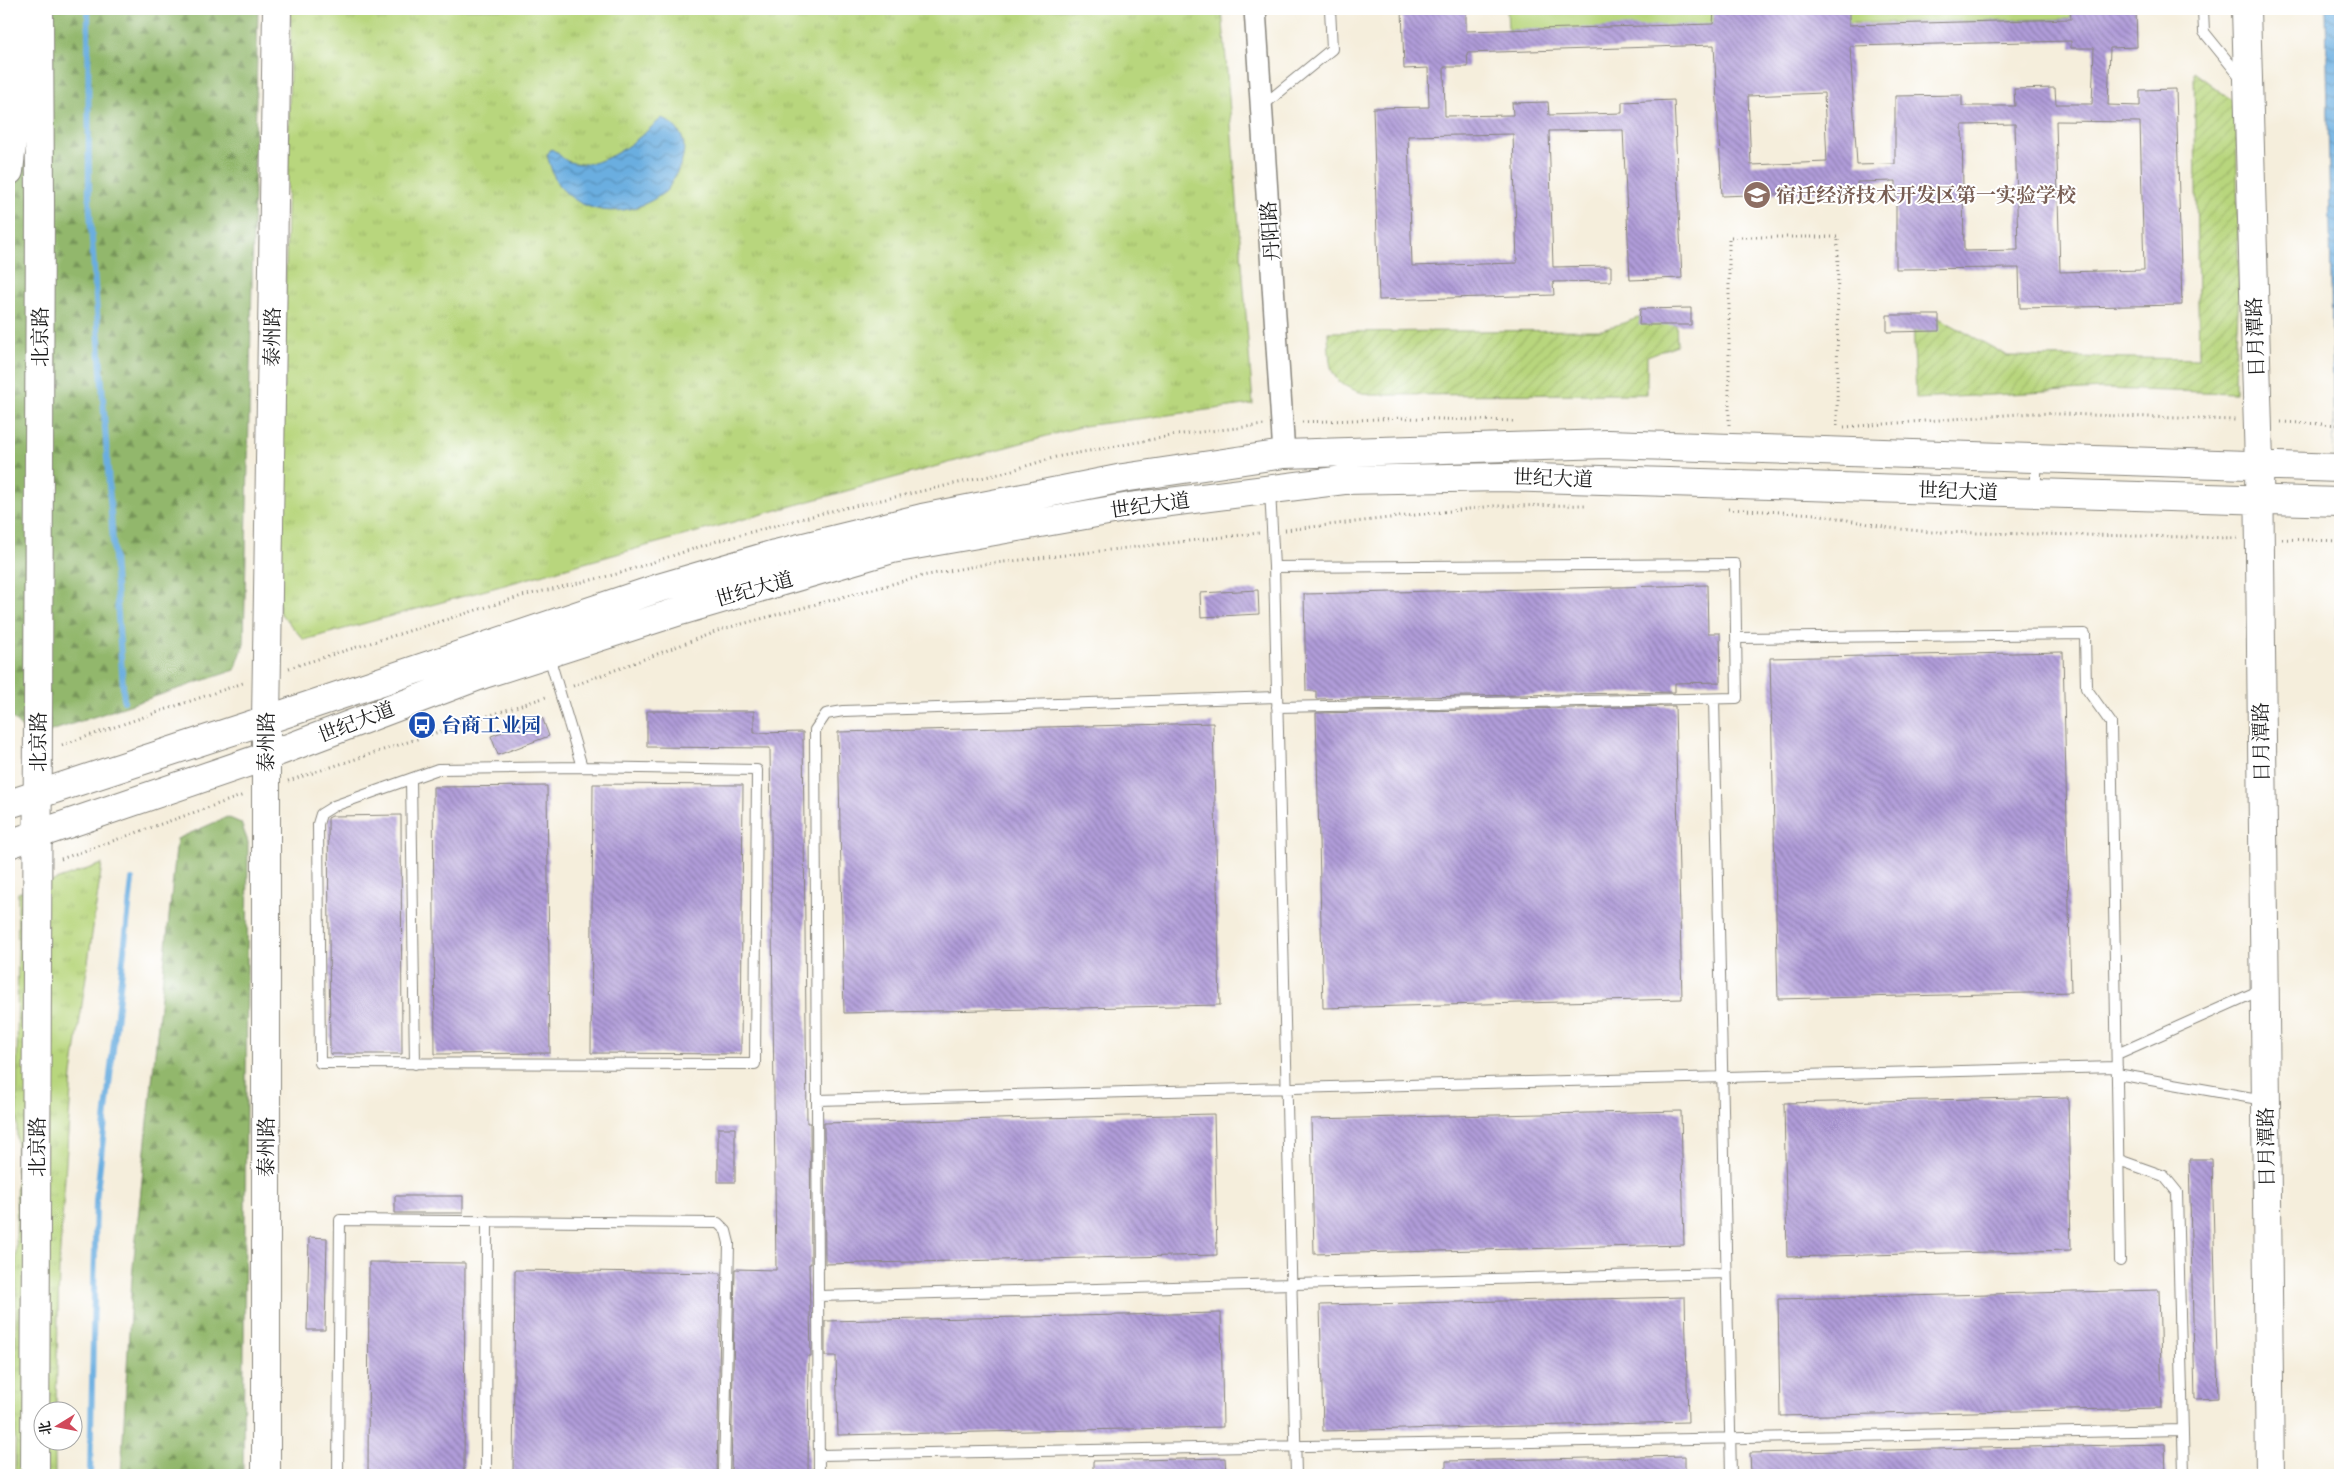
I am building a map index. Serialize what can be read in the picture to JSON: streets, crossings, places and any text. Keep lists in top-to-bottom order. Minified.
{"streets":{"main road":["北京路","泰州路","日月潭路","世纪大道"],"street":["丹阳路"]},"crossings":[["丹阳路","世纪大道"],["北京路","世纪大道"],["泰州路","世纪大道"],["日月潭路","世纪大道"]],"places":{"school or university":["宿迁经济技术开发区第一实验学校"],"bus stop":["台商工业园"]},"north":"left"}
